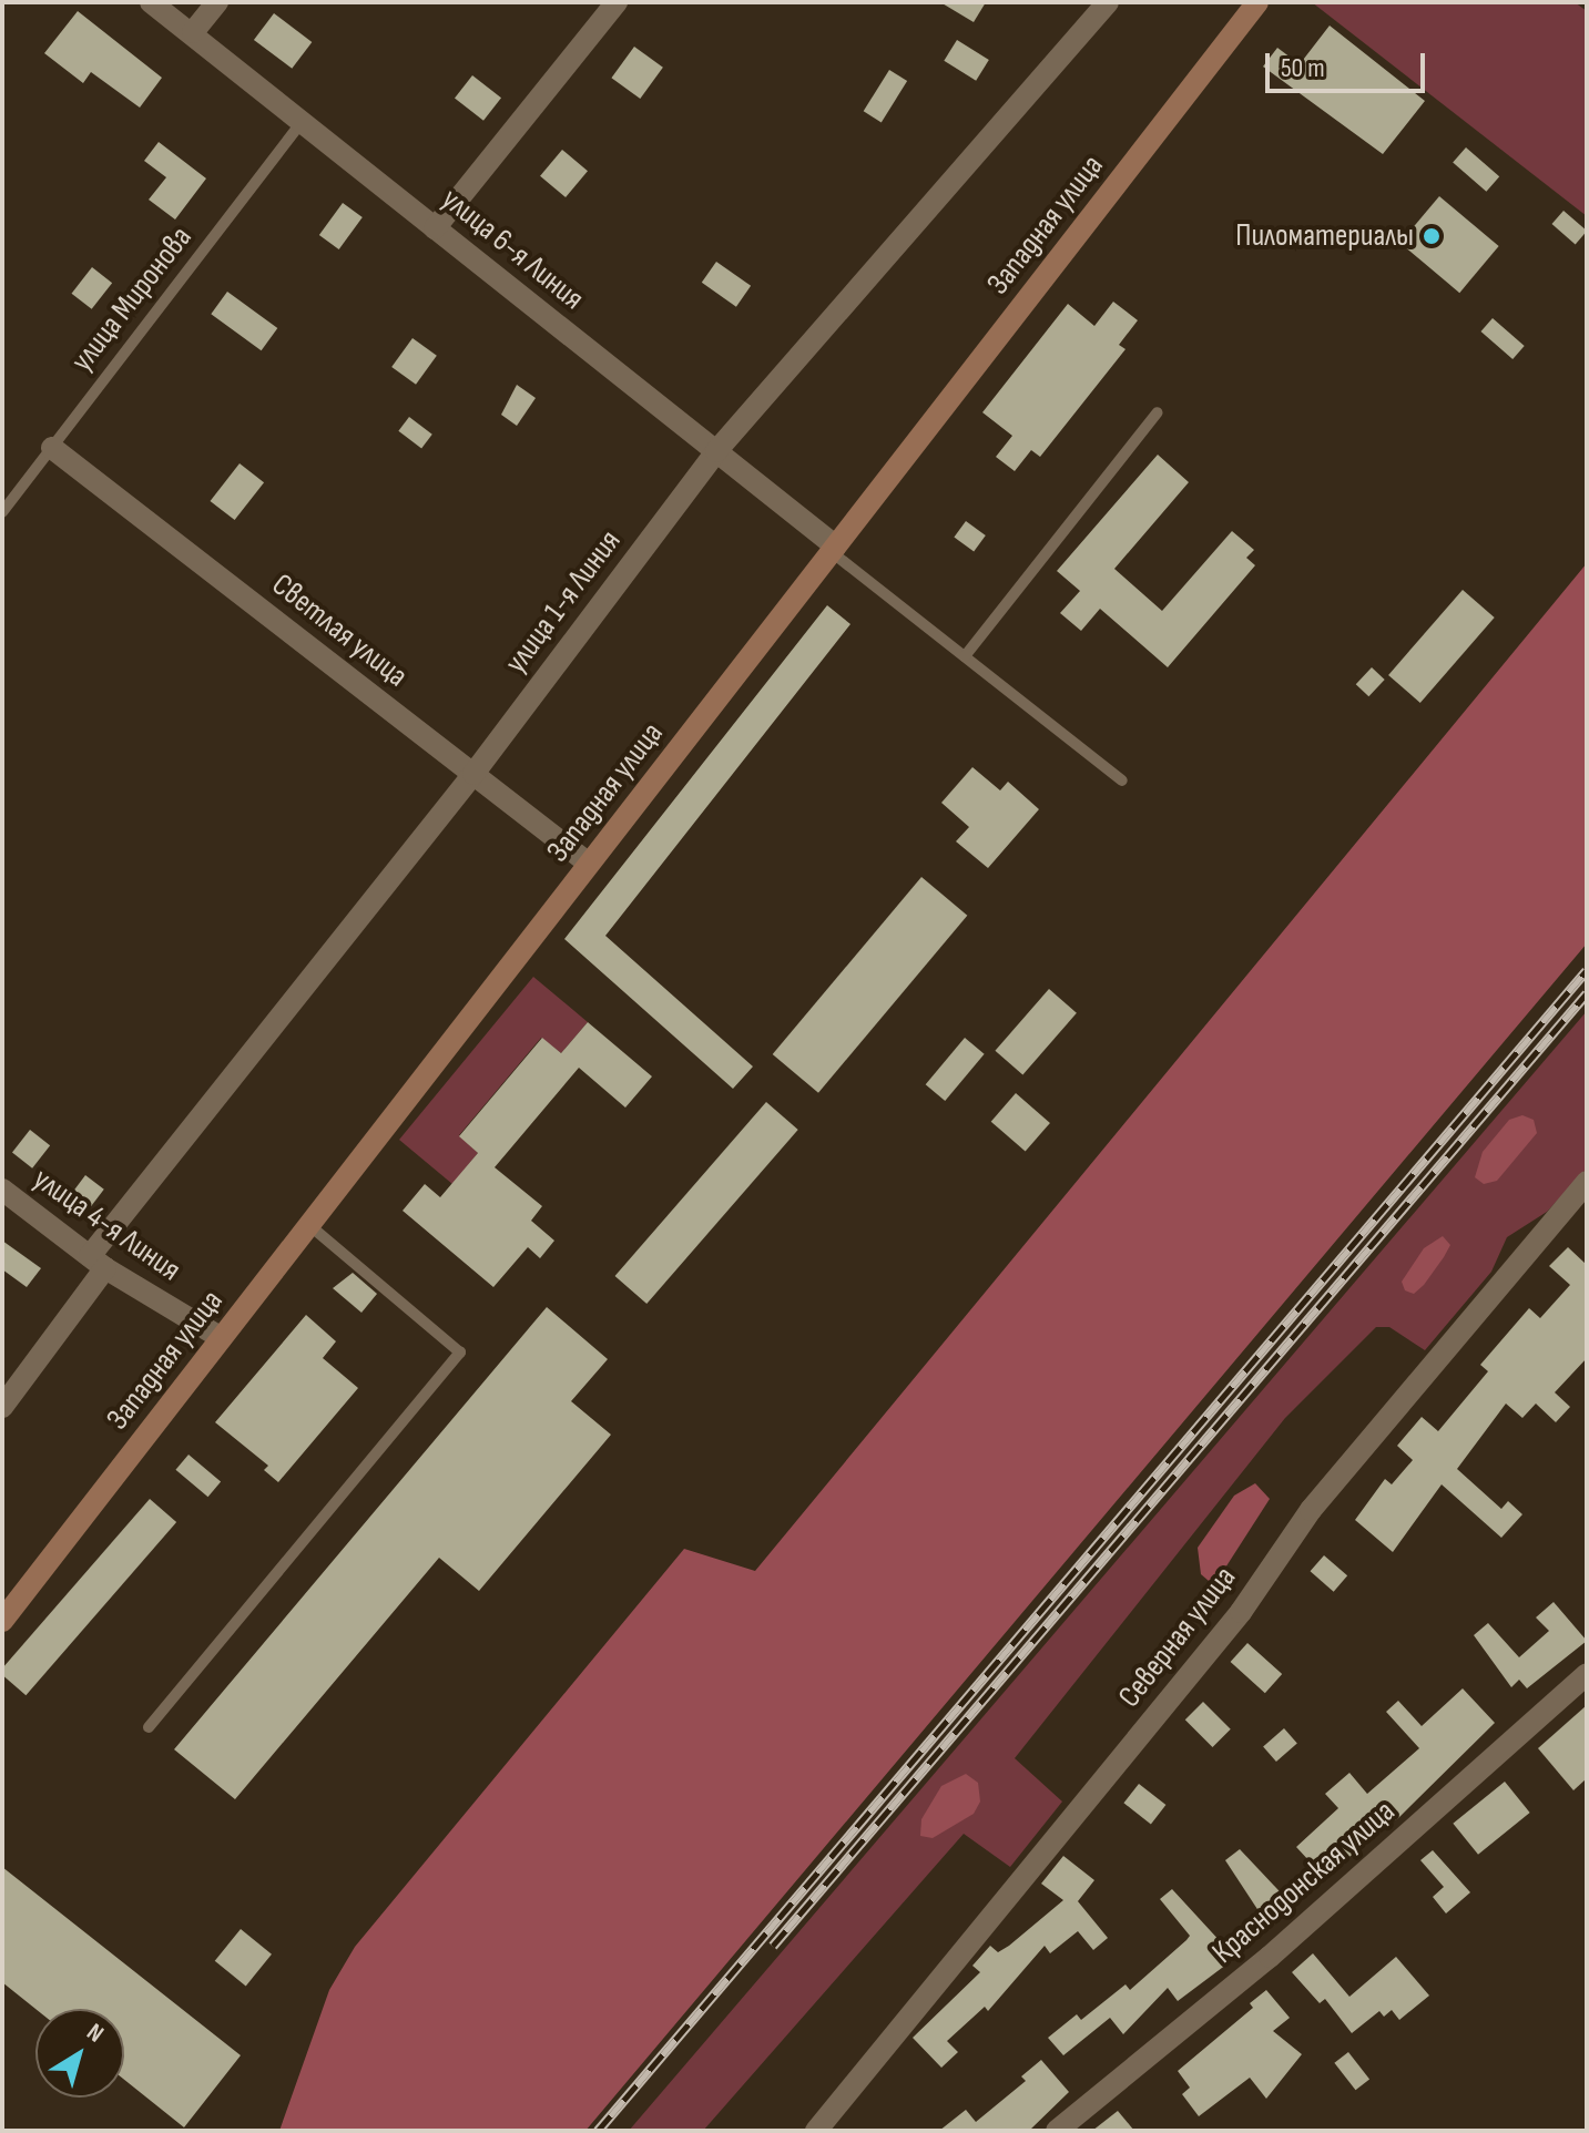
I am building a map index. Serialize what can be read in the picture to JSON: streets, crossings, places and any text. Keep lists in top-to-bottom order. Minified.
{"streets":{"street":["Западная улица","улица 6-я Линия","улица 1-я Линия","Светлая улица","улица 4-я Линия","Северная улица","Краснодонская улица"],"lane":["улица Миронова"]},"crossings":[["Западная улица","улица 6-я Линия"],["Западная улица","Светлая улица"],["Западная улица","улица 4-я Линия"],["улица 6-я Линия","улица Миронова"],["улица 6-я Линия","улица 1-я Линия"],["улица Миронова","Светлая улица"],["улица 1-я Линия","Светлая улица"],["улица 1-я Линия","улица 4-я Линия"]],"places":["Пиломатериалы"],"scale_bar":"50 m","north":"top right"}
